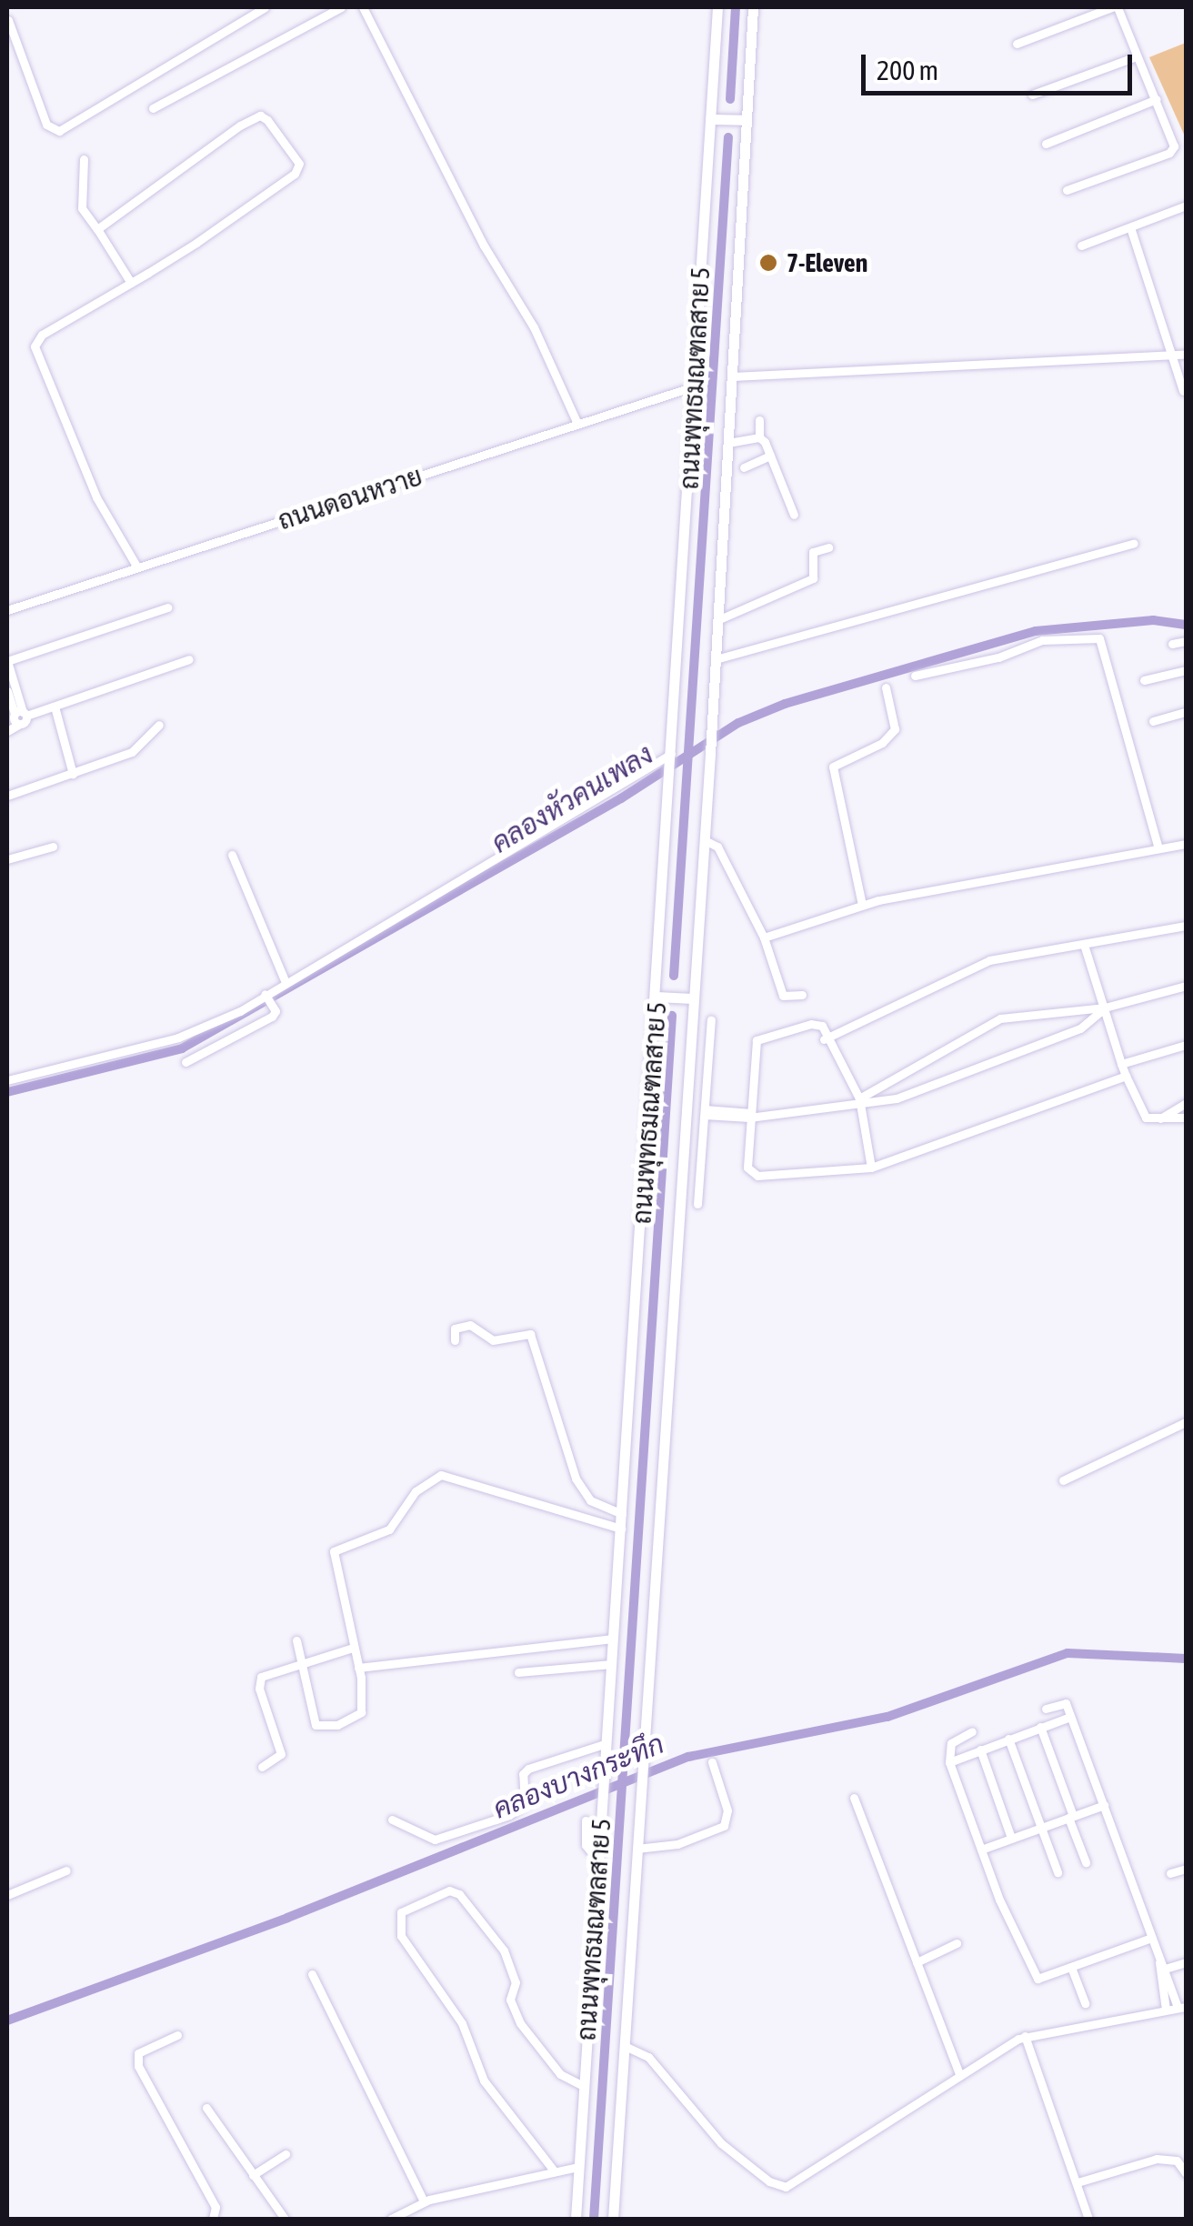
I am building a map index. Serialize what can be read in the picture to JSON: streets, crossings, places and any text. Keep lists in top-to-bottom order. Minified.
{"streets":{"main road":["ถนนพุทธมณฑลสาย 5"],"street":["ถนนดอนหวาย"]},"crossings":[["ถนนพุทธมณฑลสาย 5","ถนนดอนหวาย"]],"water":["คลองหัวคนเพลง","คลองบางกระทึก"],"places":["7-Eleven"],"scale_bar":"200 m"}
